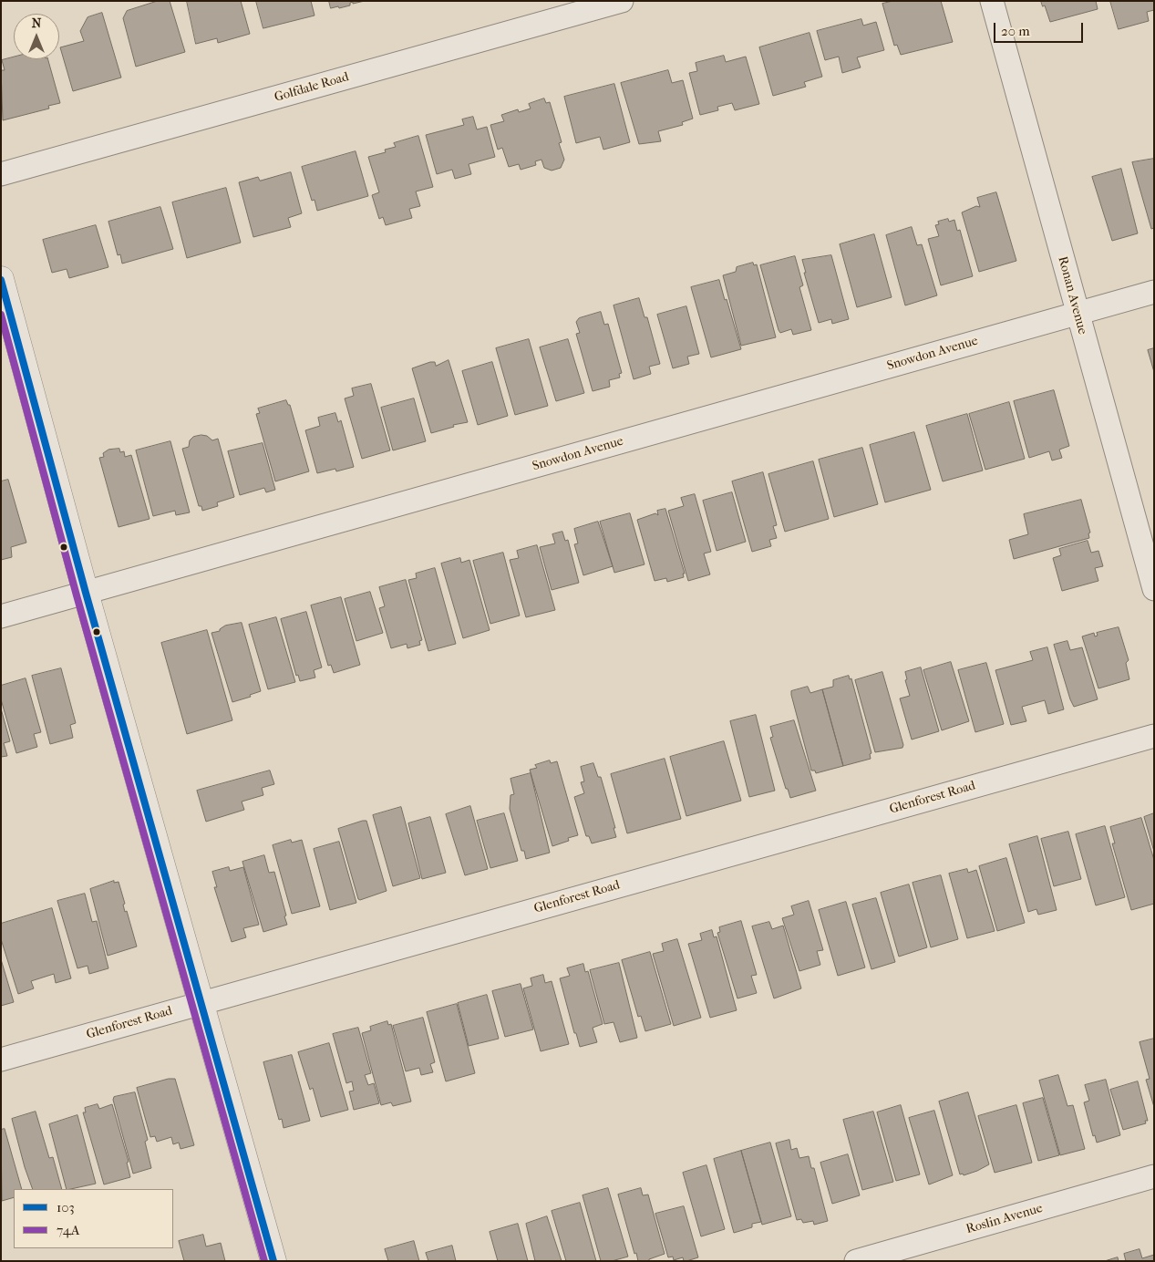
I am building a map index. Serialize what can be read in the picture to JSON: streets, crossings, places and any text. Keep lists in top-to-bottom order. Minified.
{"streets":{"street":["Golfdale Road","Ronan Avenue","Snowdon Avenue","Glenforest Road","Roslin Avenue"]},"crossings":[["Ronan Avenue","Snowdon Avenue"]],"lines":["transit line 103","transit line 74A"],"legend":["103","74A"],"scale_bar":"20 m","north":"top"}
